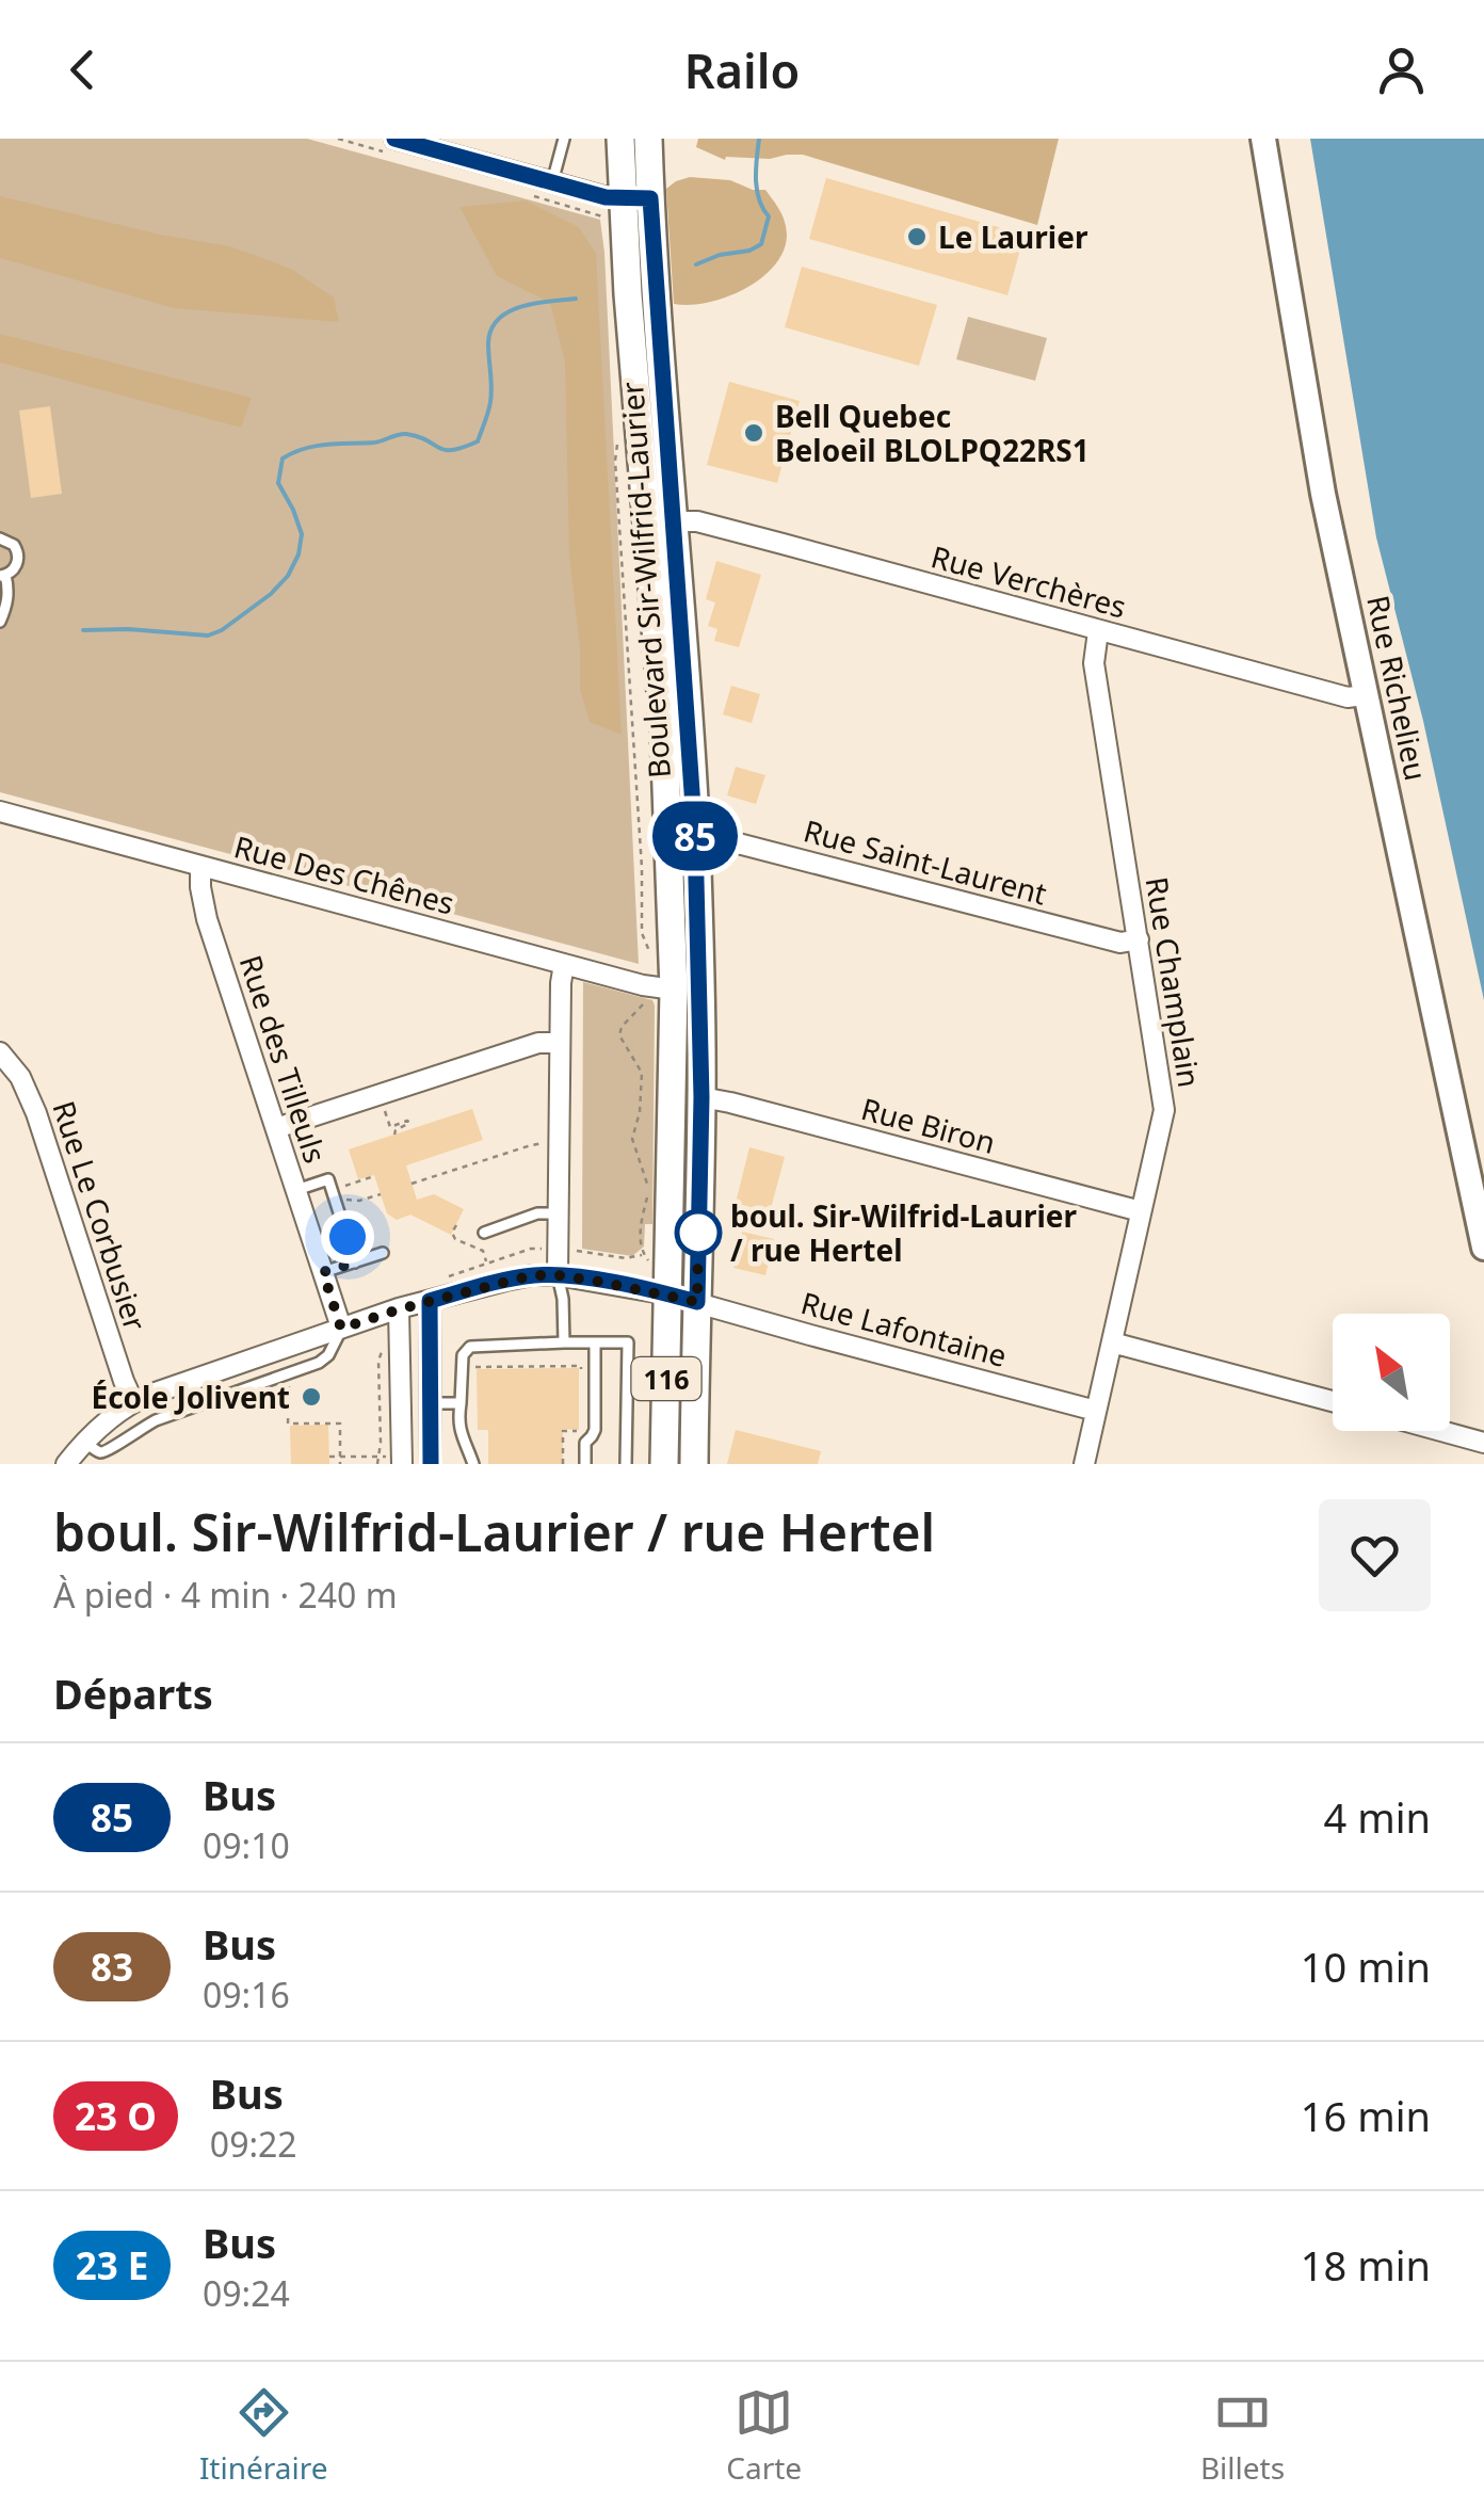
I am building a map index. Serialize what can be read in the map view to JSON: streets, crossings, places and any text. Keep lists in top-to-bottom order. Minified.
{"streets":{"main road":["Boulevard Sir-Wilfrid-Laurier","Rue Richelieu","116"],"street":["Rue Verchères","Rue Saint-Laurent","Rue Des Chênes","Rue Champlain","Rue des Tilleuls","Rue Biron","Rue Le Corbusier","Rue Lafontaine"]},"crossings":[["Boulevard Sir-Wilfrid-Laurier","Rue Verchères"],["Boulevard Sir-Wilfrid-Laurier","Rue Saint-Laurent"],["Boulevard Sir-Wilfrid-Laurier","Rue Des Chênes"],["Boulevard Sir-Wilfrid-Laurier","Rue Biron"],["Boulevard Sir-Wilfrid-Laurier","Rue Lafontaine"],["Rue Verchères","Rue Richelieu"],["Rue Verchères","Rue Champlain"],["Rue Saint-Laurent","Rue Champlain"],["Rue Des Chênes","Rue des Tilleuls"],["Rue Champlain","Rue Biron"],["Rue Champlain","Rue Lafontaine"],["Rue des Tilleuls","Rue Lafontaine"],["Rue Le Corbusier","Rue Lafontaine"]],"places":["Le Laurier","Bell Quebec Beloeil BLOLPQ22RS1","boul. Sir-Wilfrid-Laurier / rue Hertel","École Jolivent"],"lines":["bus line 85"],"north":"top left","page":{"header":"Railo","on_map":"85","heading":[["boul. Sir-Wilfrid-Laurier / rue Hertel","À pied · 4 min · 240 m"],"Départs"],"list":[{"mark":"85","name":"Bus","note":"09:10","value":"4 min"},{"mark":"83","name":"Bus","note":"09:16","value":"10 min"},{"mark":"23 O","name":"Bus","note":"09:22","value":"16 min"},{"mark":"23 E","name":"Bus","note":"09:24","value":"18 min"}],"tabs":["Itinéraire","Carte","Billets"]}}
